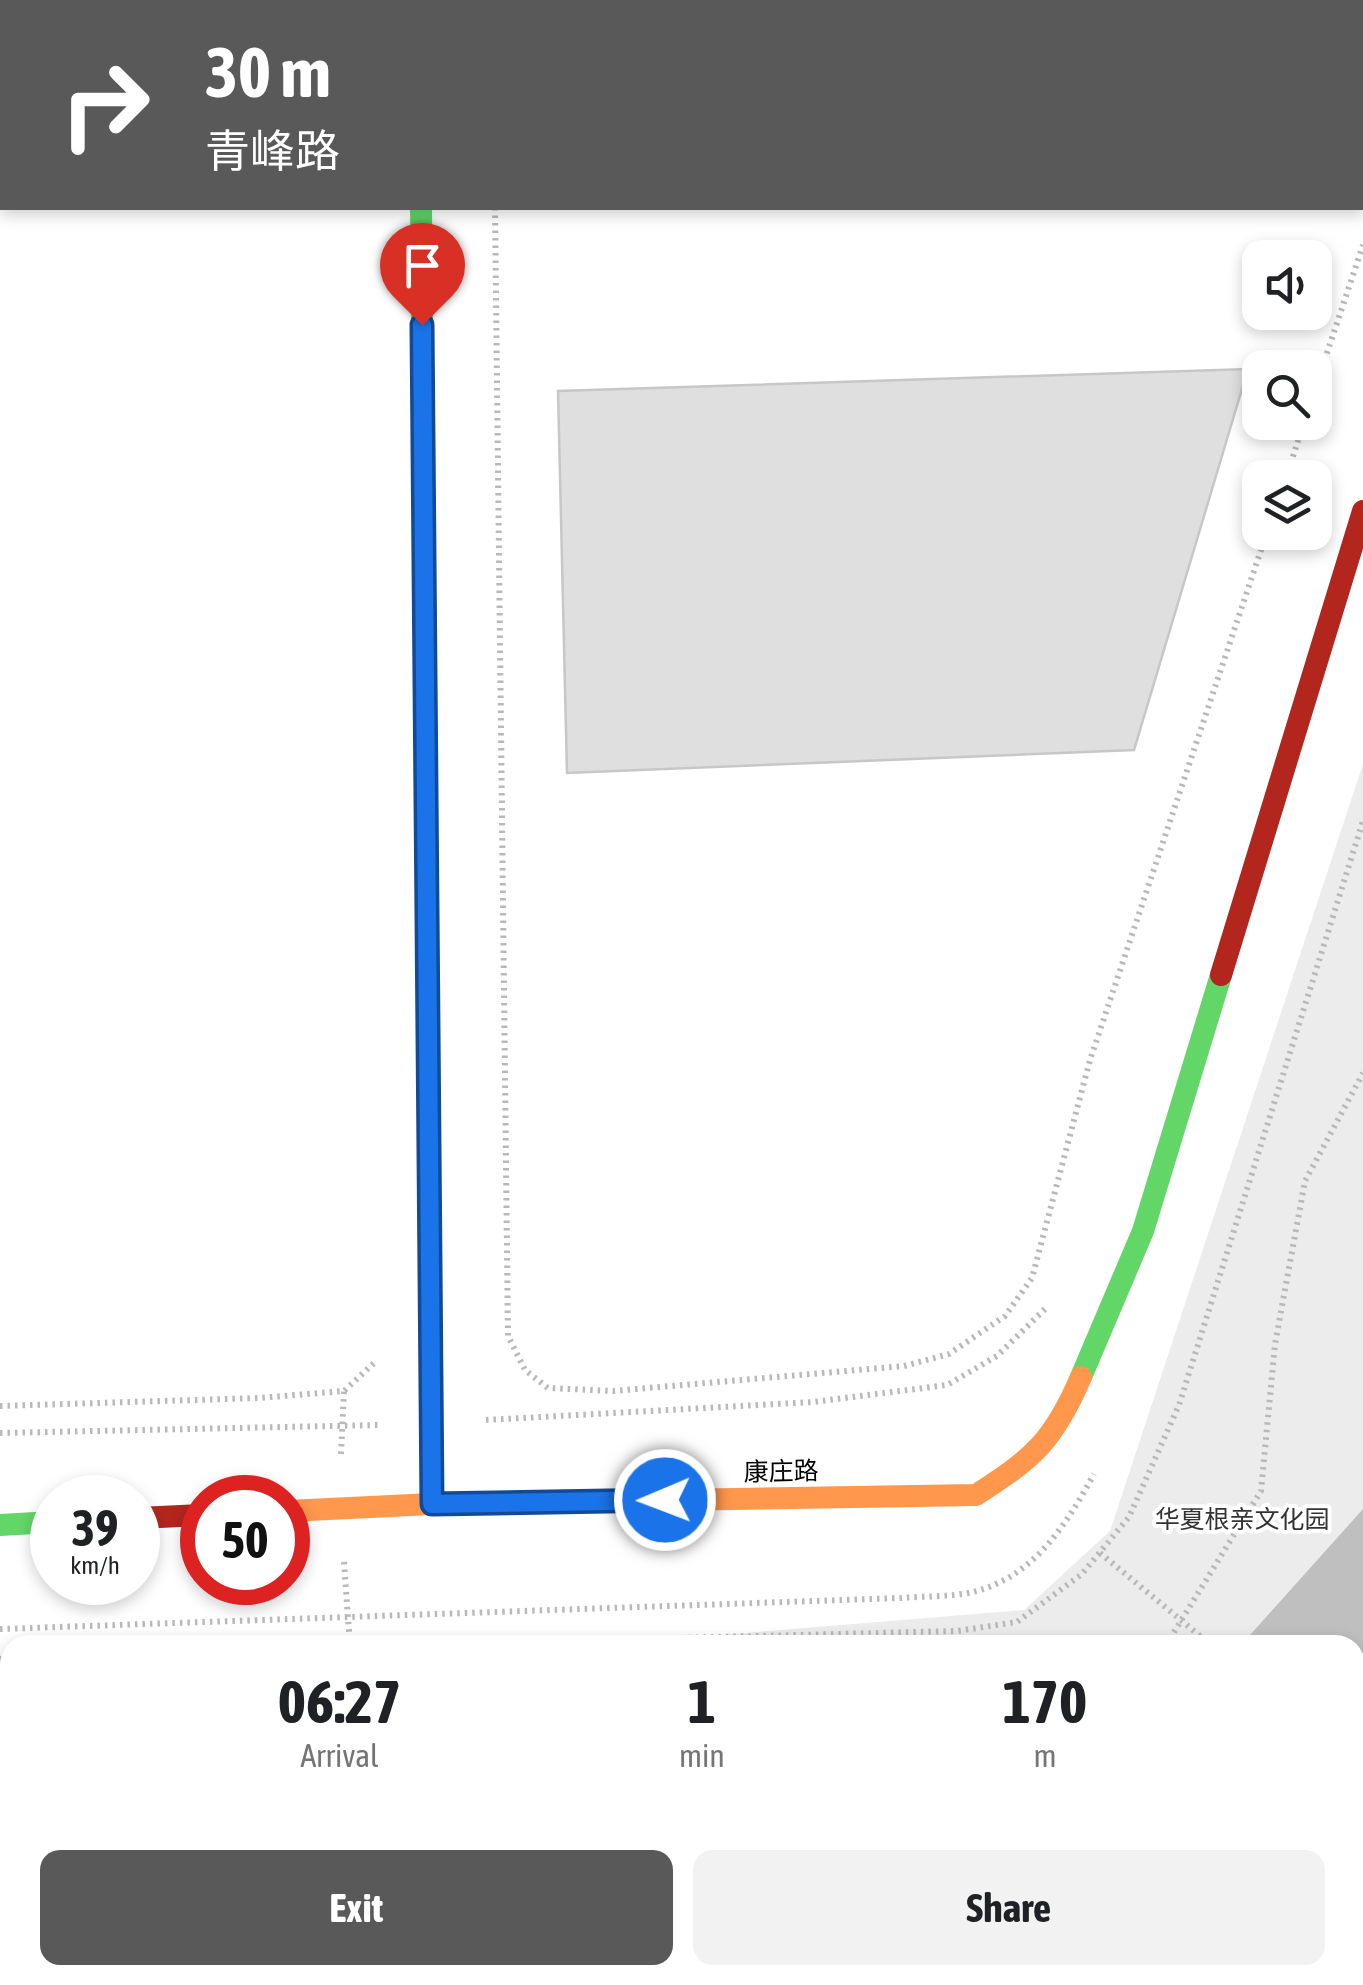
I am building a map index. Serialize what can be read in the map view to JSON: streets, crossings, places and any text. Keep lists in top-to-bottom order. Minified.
{"streets":{"street":["康庄路"]},"parks":["华夏根亲文化园"],"page":{"turn":["30 m","青峰路"],"speed":"39 km/h","limit":"50","eta":["06:27","Arrival","1","min","170","m"],"buttons":["Exit","Share"]}}
